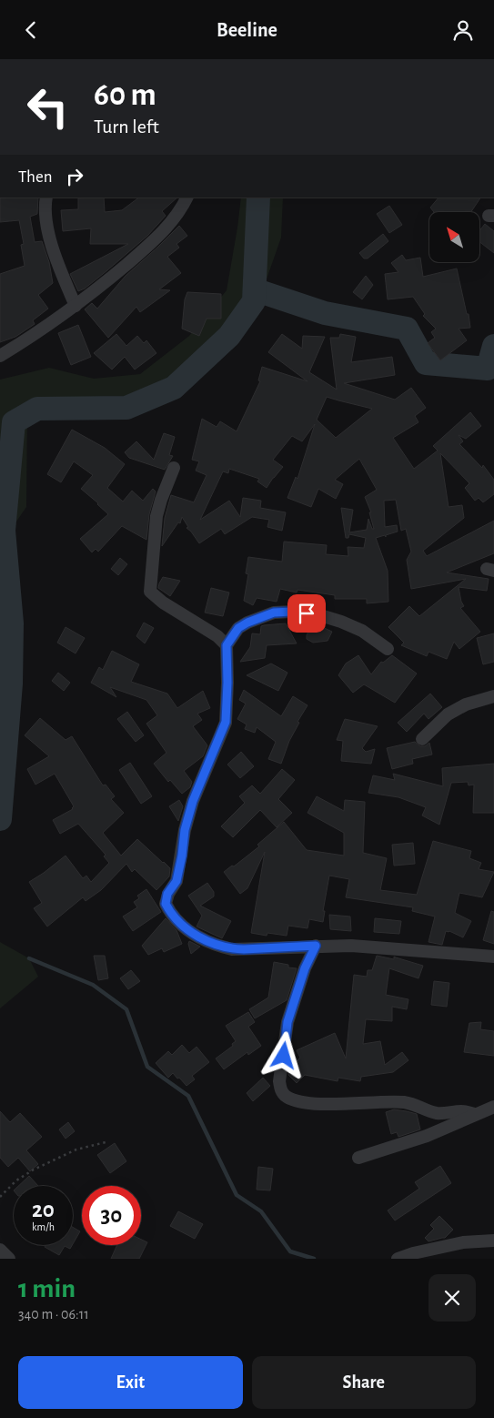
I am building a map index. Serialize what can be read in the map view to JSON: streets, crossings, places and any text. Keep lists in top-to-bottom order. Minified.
{"north":"top left","page":{"header":"Beeline","turn":["60 m","Turn left"],"then":"Then","speed":"20 km/h","limit":"30","heading":["1 min","340 m · 06:11"],"buttons":["Exit","Share"]}}
